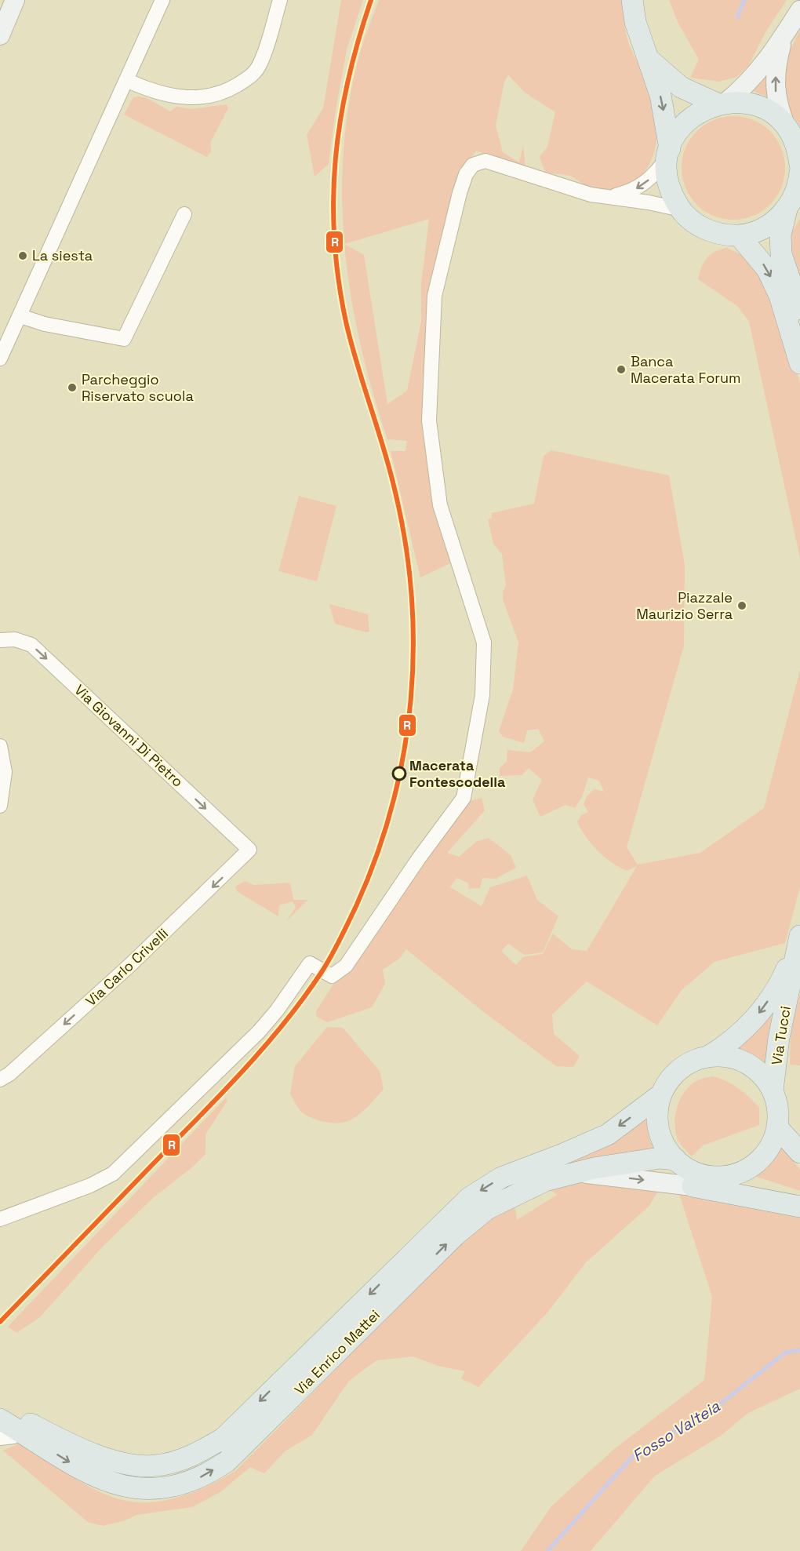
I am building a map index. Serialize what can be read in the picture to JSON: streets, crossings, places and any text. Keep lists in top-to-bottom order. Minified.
{"streets":{"main road":["Via Tucci","Via Enrico Mattei"],"street":["Via Giovanni Di Pietro","Via Carlo Crivelli"]},"crossings":[["Via Giovanni Di Pietro","Via Carlo Crivelli"],["Via Tucci","Via Enrico Mattei"]],"one_way":["Via Giovanni Di Pietro","Via Carlo Crivelli","Via Tucci"],"water":["Fosso Valteia"],"places":["La siesta","Banca Macerata Forum","Parcheggio Riservato scuola","Piazzale Maurizio Serra","Macerata Fontescodella"],"lines":["transit line R"]}
